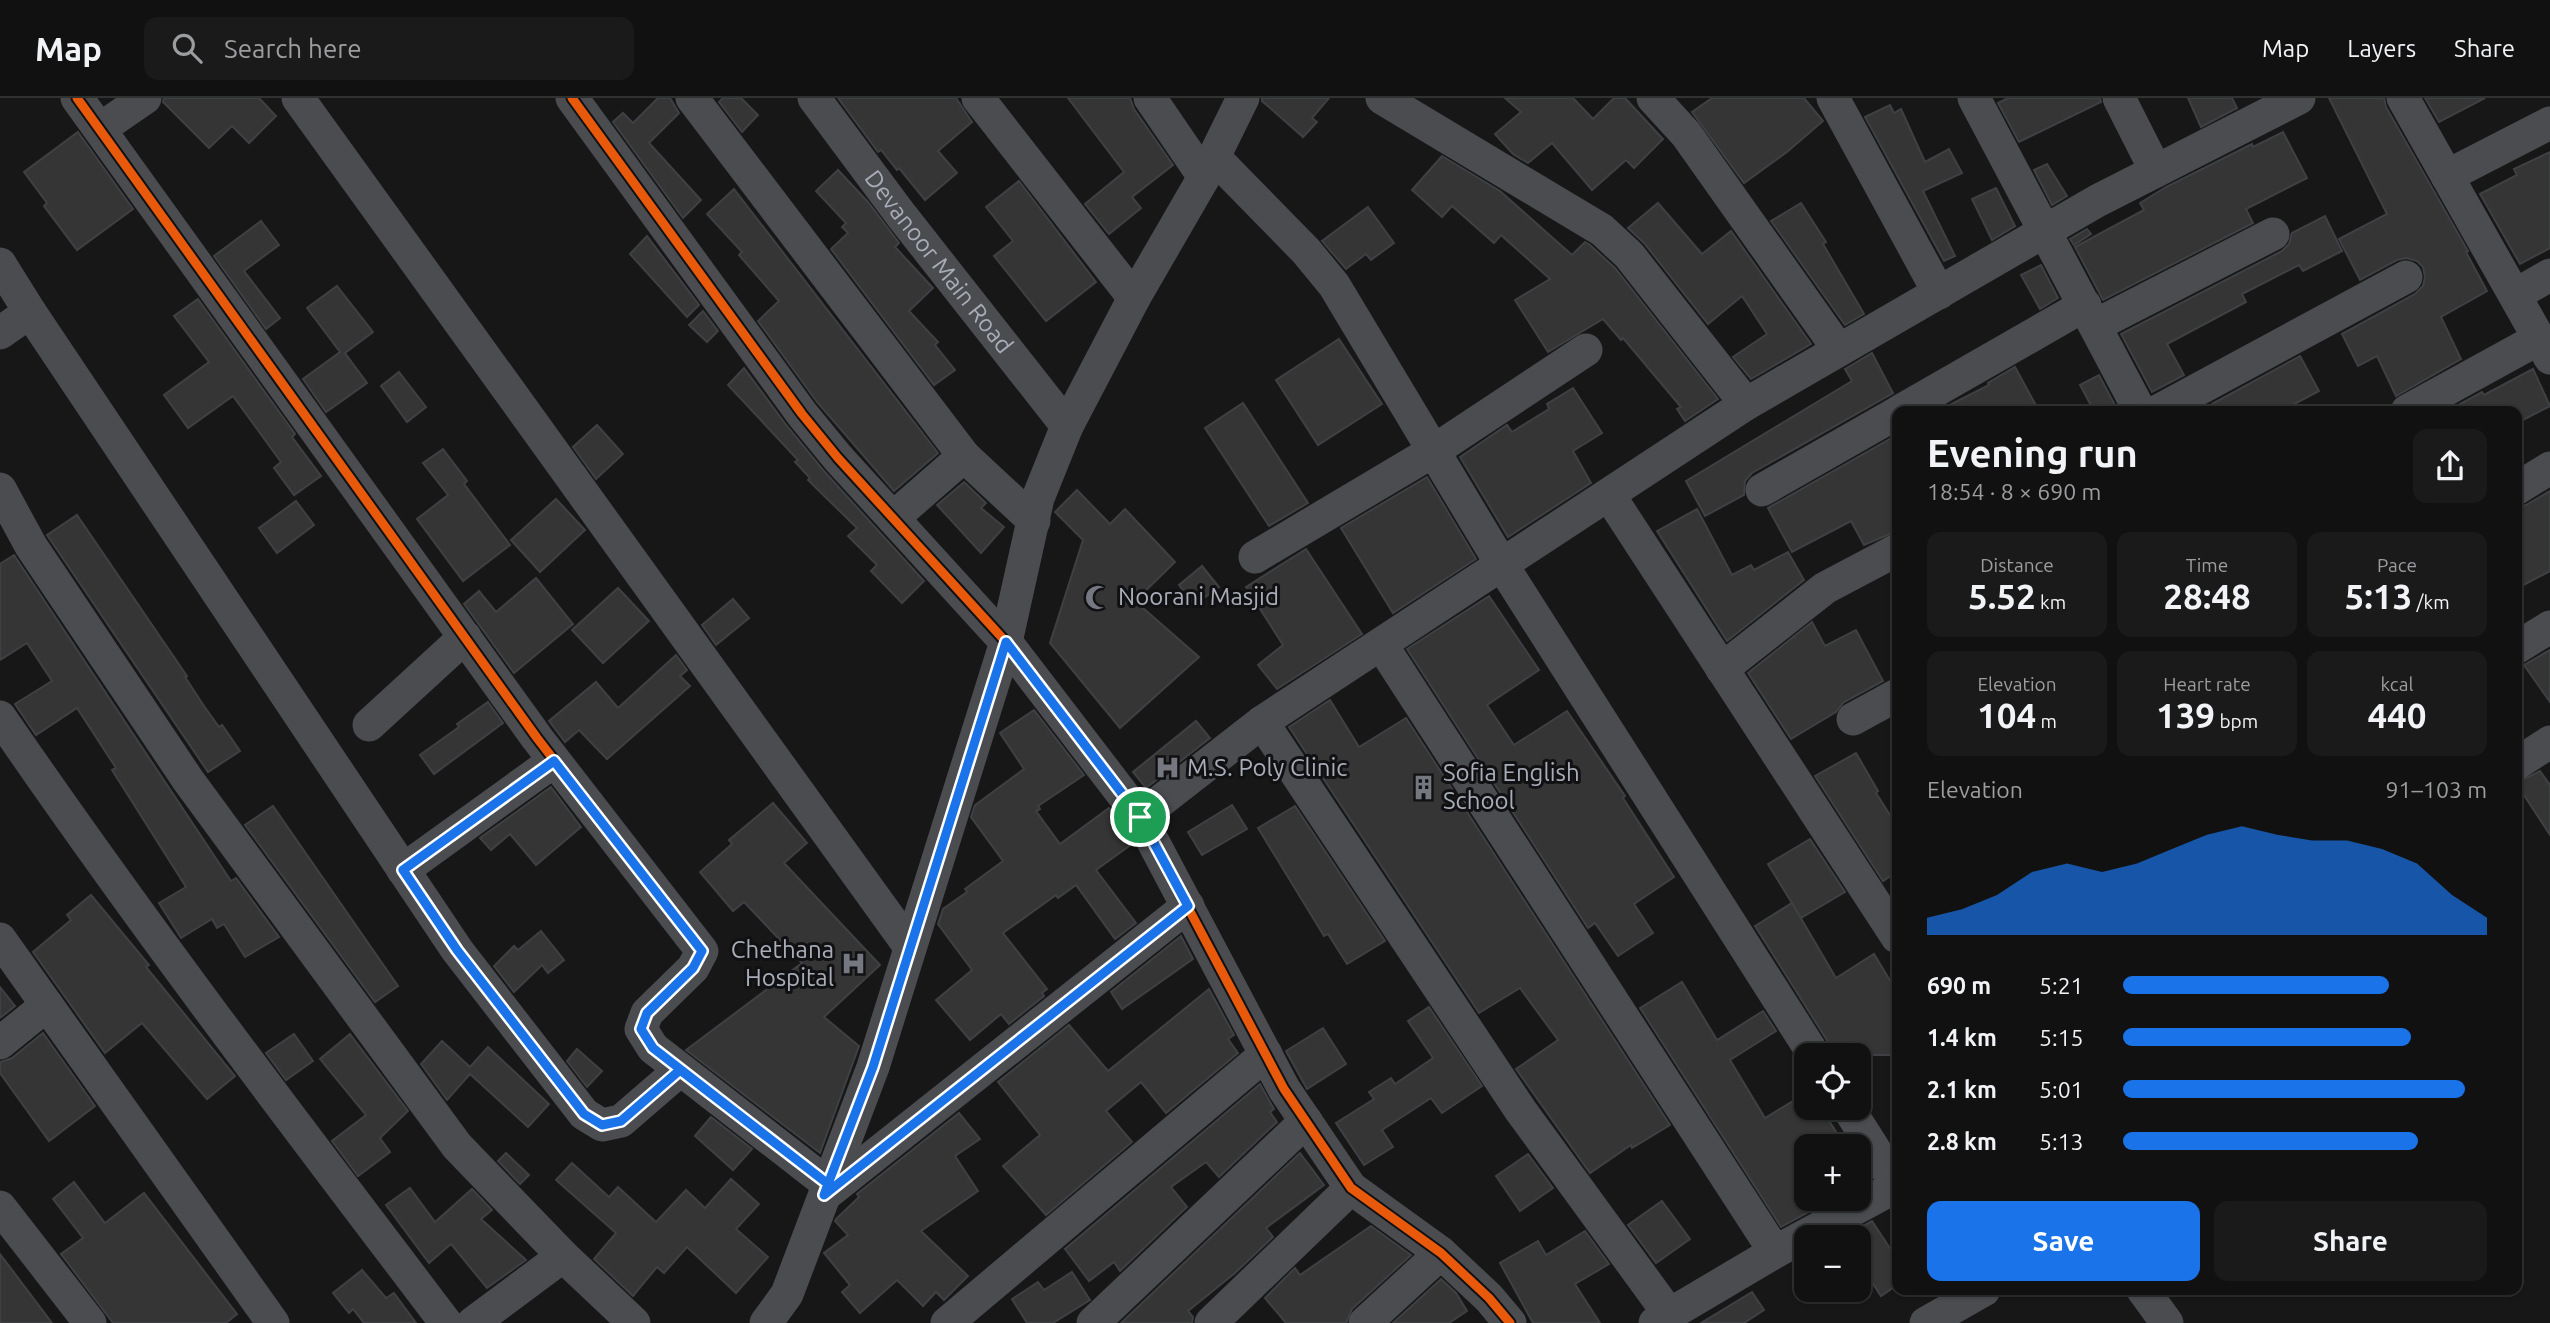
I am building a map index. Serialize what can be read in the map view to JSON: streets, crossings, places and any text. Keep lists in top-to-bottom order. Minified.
{"streets":{"street":["Devanoor Main Road"]},"places":{"mosque":["Noorani Masjid"],"hospital":["M.S. Poly Clinic","Chethana Hospital"],"building":["Sofia English School"]},"page":{"header":"Map","search":"Search here","nav":["Map","Layers","Share"],"heading":["Evening run","18:54 · 8 × 690 m"],"stats":[["Distance","5.52 km"],["Time","28:48"],["Pace","5:13 /km"],["Elevation","104 m"],["Heart rate","139 bpm"],["kcal","440"]],"chart":["Elevation","91–103 m"],"list":[{"name":"690 m","note":"5:21"},{"name":"1.4 km","note":"5:15"},{"name":"2.1 km","note":"5:01"},{"name":"2.8 km","note":"5:13"}],"map_buttons":["+","−"],"buttons":["Save","Share"]}}
